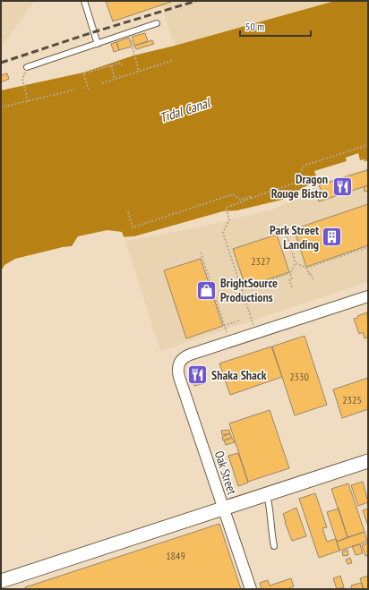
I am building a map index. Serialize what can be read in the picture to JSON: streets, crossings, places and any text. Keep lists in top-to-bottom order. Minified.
{"streets":{"street":["Oak Street"]},"water":["Tidal Canal"],"places":{"restaurant":["Dragon Rouge Bistro","Shaka Shack"],"building":["Park Street Landing"],"shop":["BrightSource Productions"]},"house_numbers":["2327","2330","2325","1849"],"scale_bar":"50 m"}
